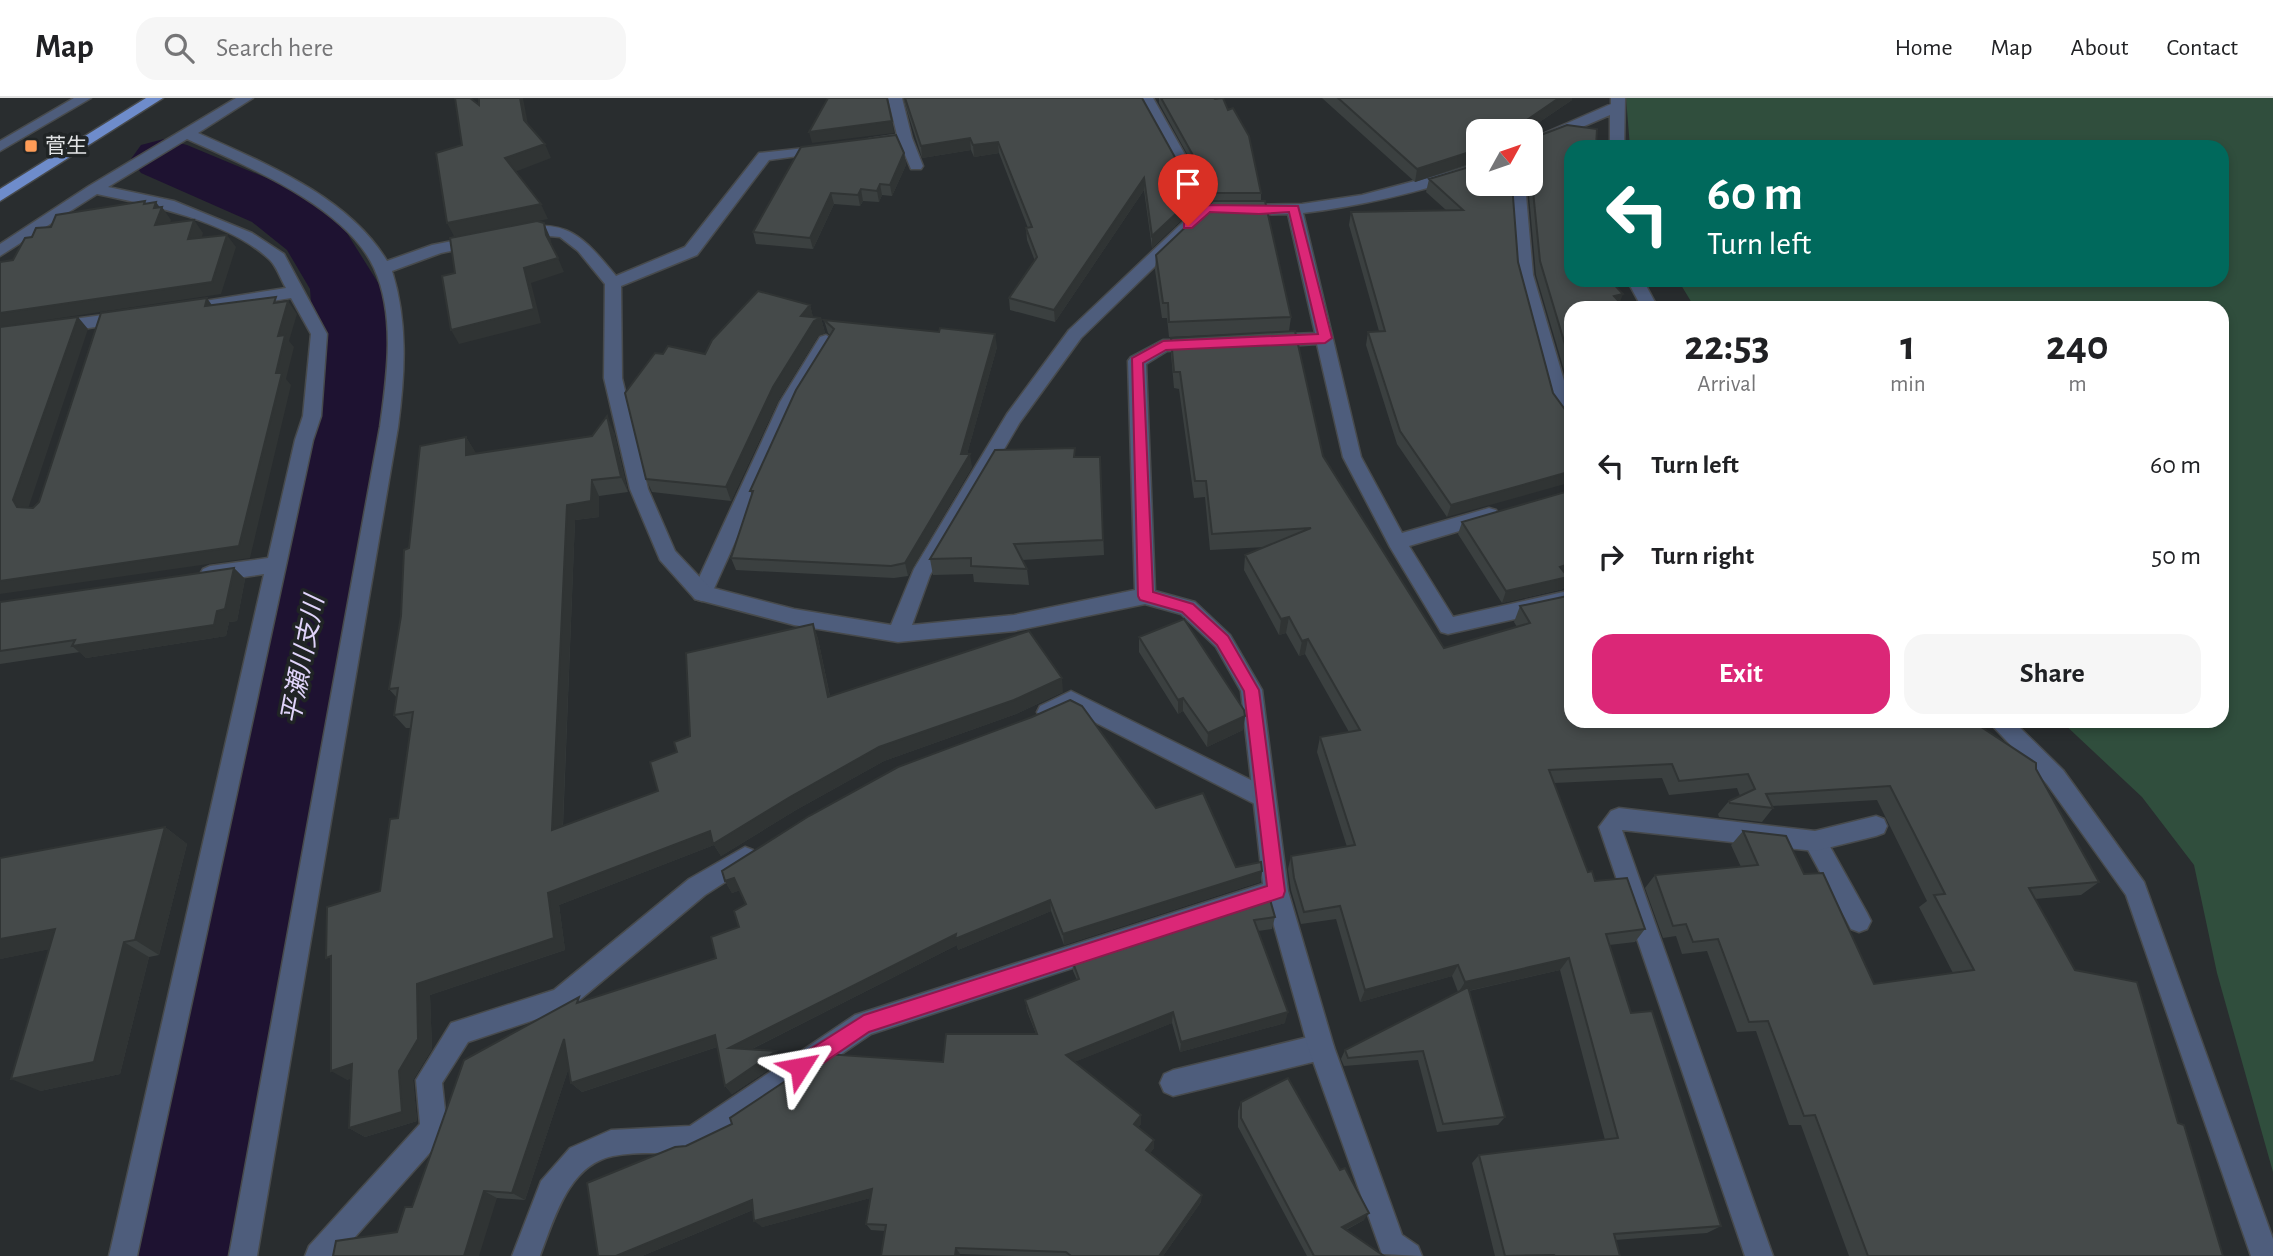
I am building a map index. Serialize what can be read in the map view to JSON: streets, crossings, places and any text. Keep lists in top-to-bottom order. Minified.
{"water":["平瀬川支川"],"places":{"transit":["菅生"]},"north":"top right","page":{"header":"Map","search":"Search here","nav":["Home","Map","About","Contact"],"turn":["60 m","Turn left"],"eta":["22:53","Arrival","1","min","240","m"],"list":[{"name":"Turn left","value":"60 m"},{"name":"Turn right","value":"50 m"}],"buttons":["Exit","Share"]}}
